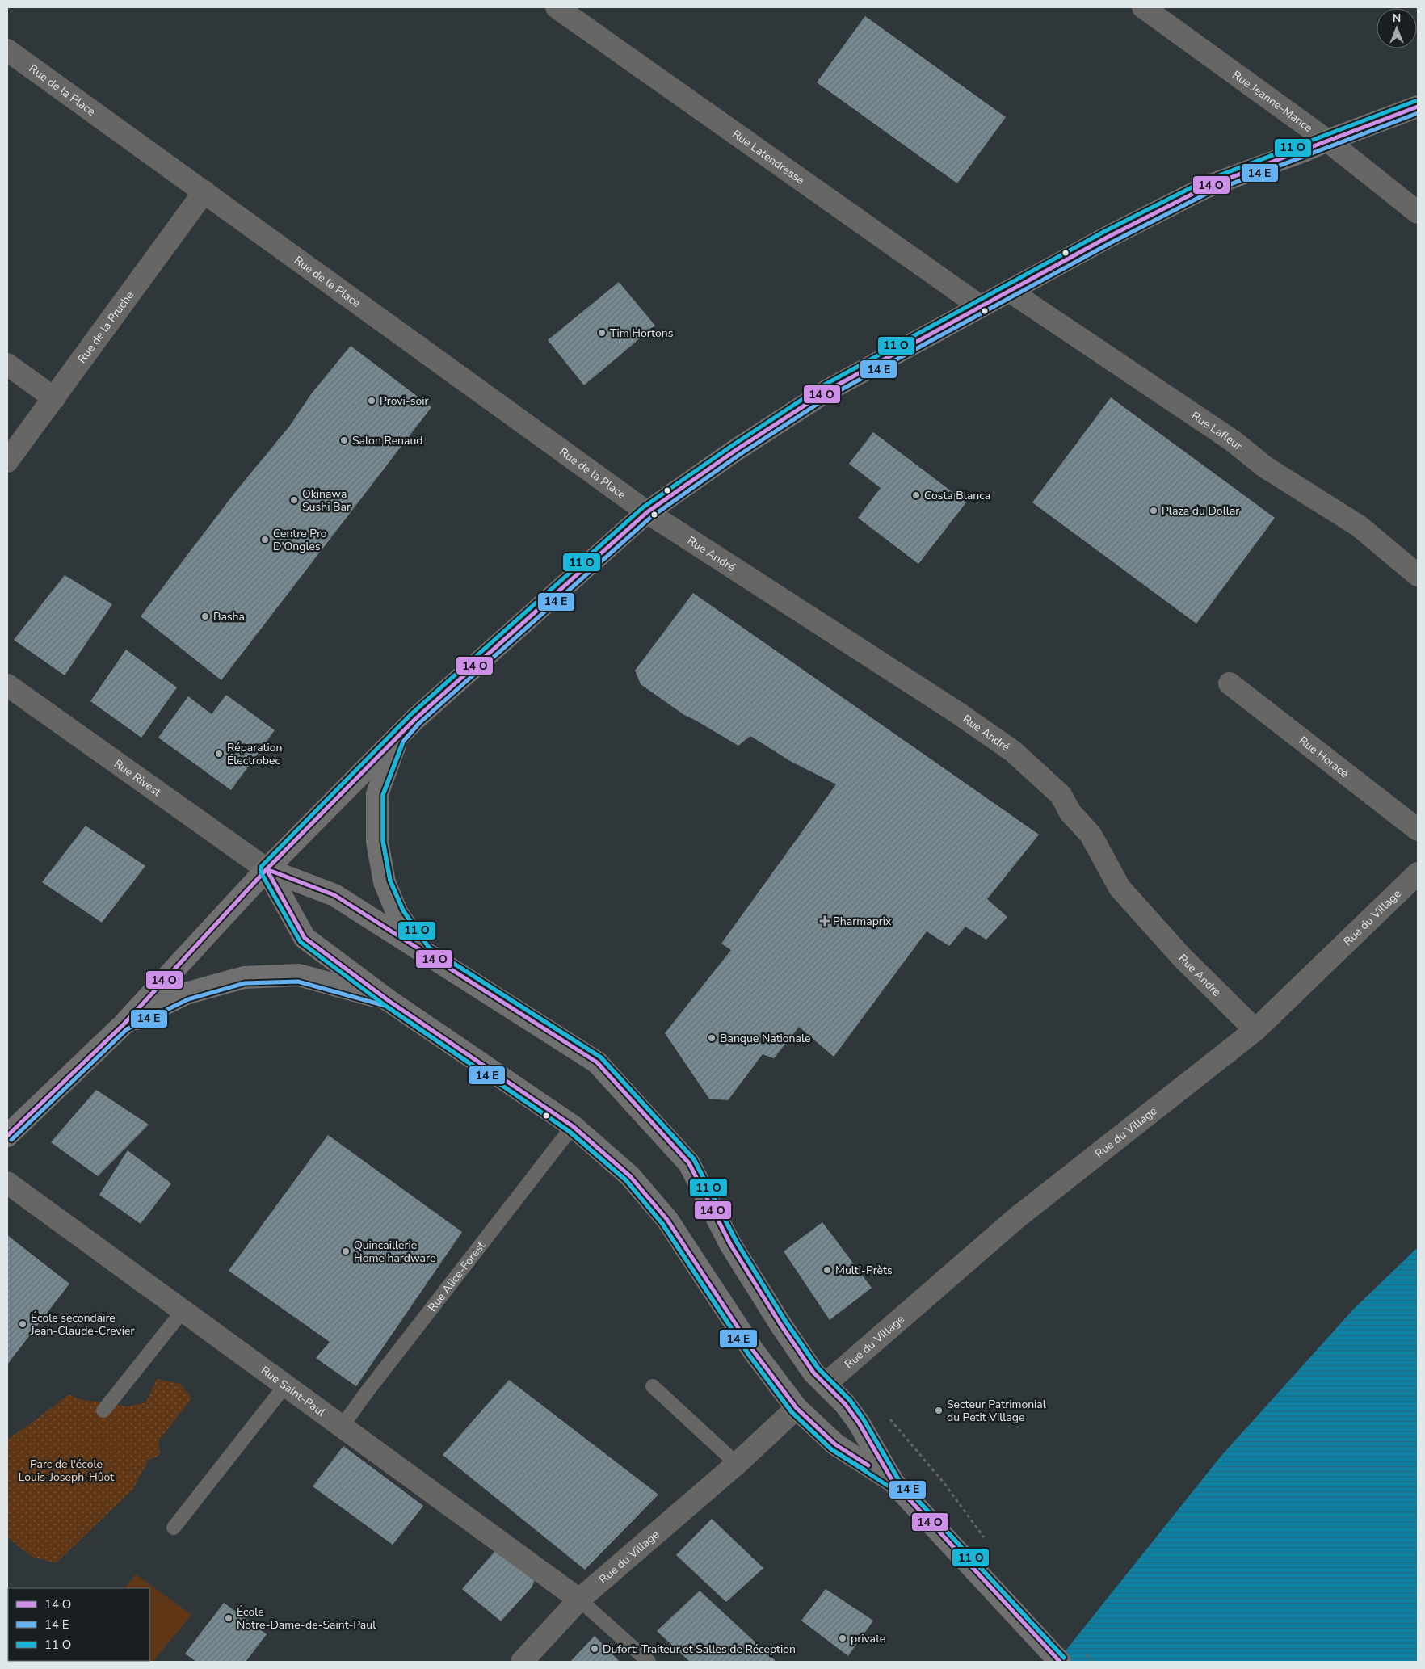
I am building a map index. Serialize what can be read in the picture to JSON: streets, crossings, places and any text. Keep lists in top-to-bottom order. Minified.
{"streets":{"street":["Rue de la Place","Rue Jeanne-Mance","Rue Latendresse","Rue de la Pruche","Rue Lafleur","Rue André","Rue Horace","Rue Rivest","Rue du Village","Rue Saint-Paul"],"lane":["Rue Alice-Forest"]},"crossings":[["Rue de la Place","Rue de la Pruche"],["Rue de la Place","Rue André"],["Rue André","Rue du Village"],["Rue du Village","Rue Saint-Paul"],["Rue Alice-Forest","Rue Saint-Paul"]],"parks":["Parc de l'école Louis-Joseph-Hûot"],"places":{"other":["Tim Hortons","Provi-soir","Salon Renaud","Costa Blanca","Okinawa Sushi Bar","Plaza du Dollar","Centre Pro D'Ongles","Basha","Réparation Électrobec","Banque Nationale","Quincaillerie Home hardware","Multi-Prèts","École secondaire Jean-Claude-Crevier","Secteur Patrimonial du Petit Village","École Notre-Dame-de-Saint-Paul","private","Dufort: Traiteur et Salles de Réception"],"health":["Pharmaprix"]},"legend":["14 O","14 E","11 O"],"north":"top"}
